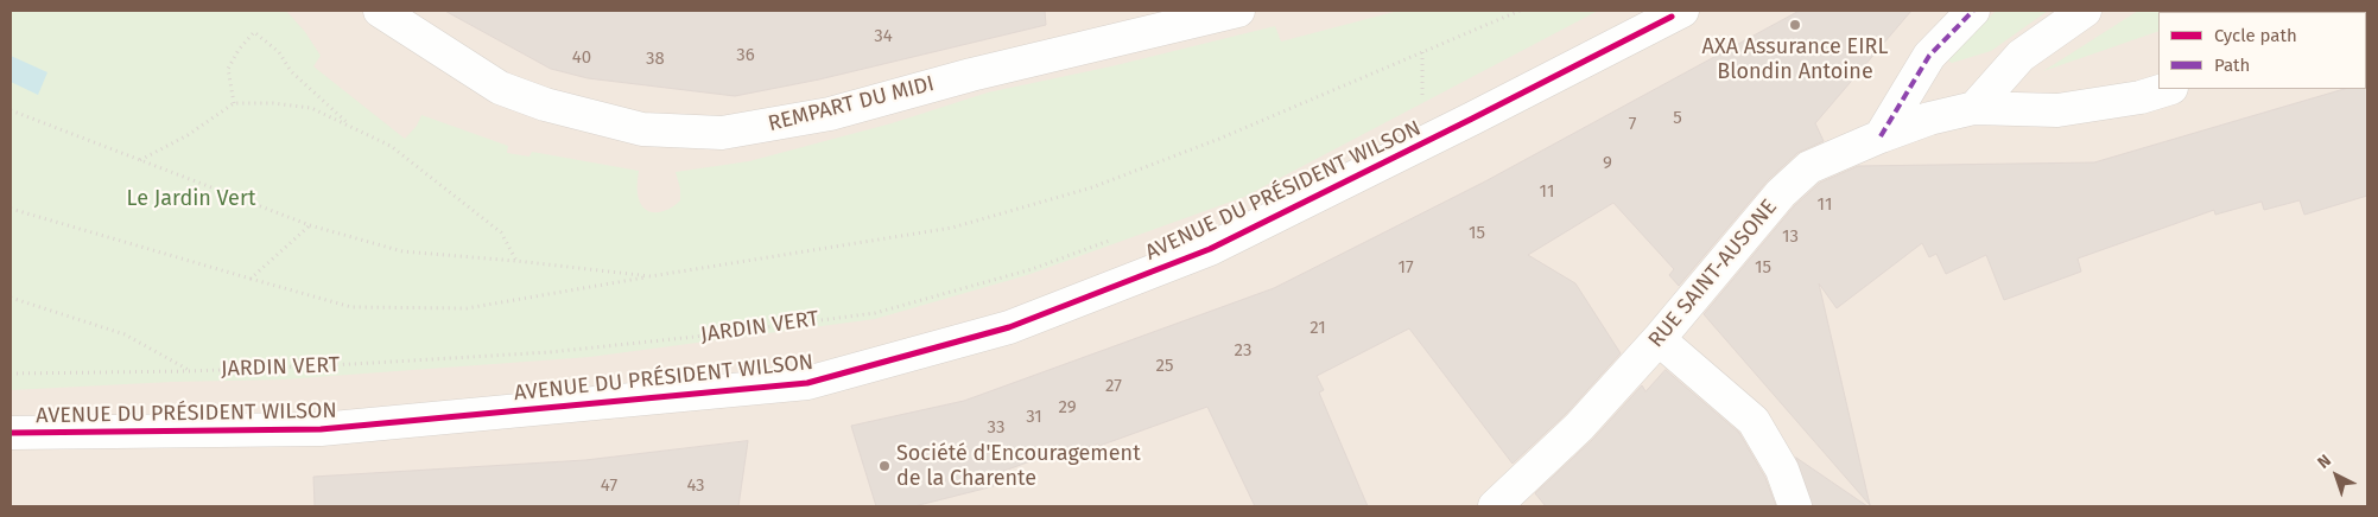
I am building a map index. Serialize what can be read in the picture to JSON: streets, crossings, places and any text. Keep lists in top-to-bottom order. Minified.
{"streets":{"street":["REMPART DU MIDI","AVENUE DU PRÉSIDENT WILSON","RUE SAINT-AUSONE"],"path":["JARDIN VERT"]},"parks":["Le Jardin Vert"],"places":["AXA Assurance EIRL Blondin Antoine","Société d'Encouragement de la Charente"],"house_numbers":["34","36","40","38","5","7","9","11","11","15","13","17","15","21","23","25","27","29","31","33","47","43"],"legend":["Cycle path","Path"],"north":"top left"}
